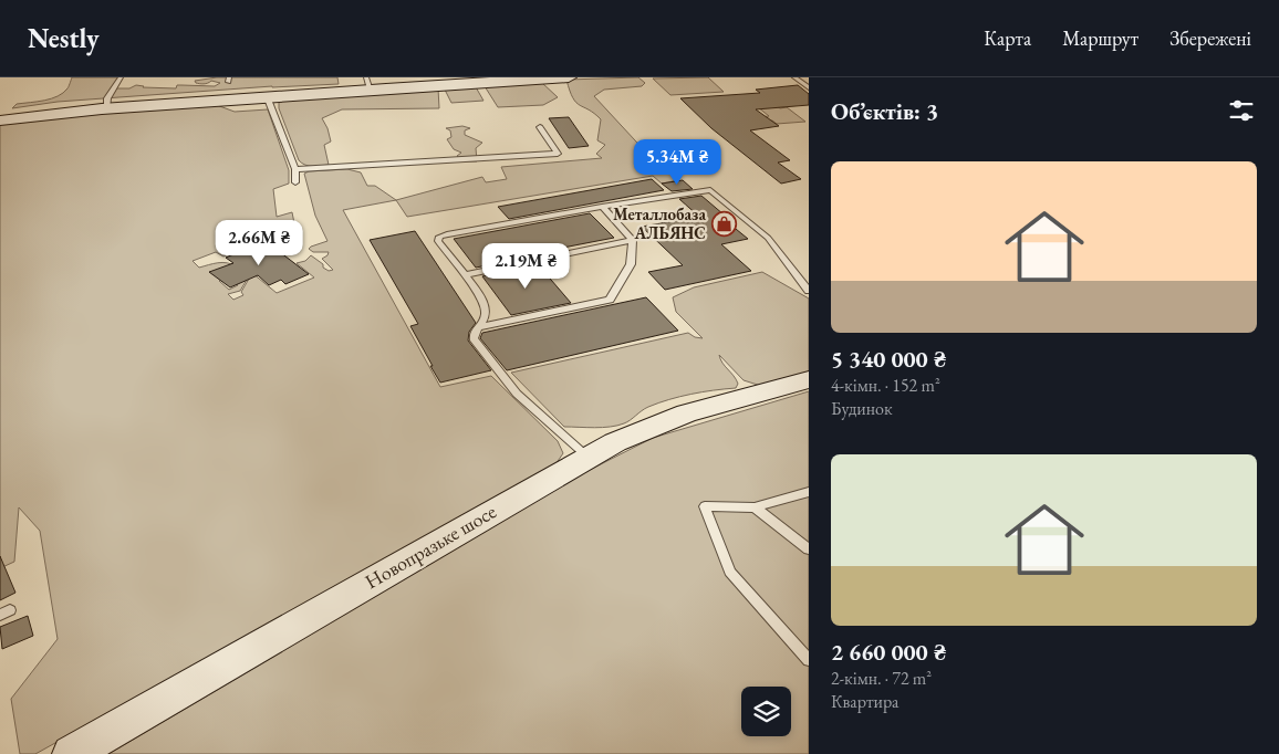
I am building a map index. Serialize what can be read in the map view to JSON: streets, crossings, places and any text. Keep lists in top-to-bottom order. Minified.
{"streets":{"street":["Новопразьке шосе"]},"places":{"shop":["Металлобаза АЛЬЯНС"]},"page":{"header":"Nestly","nav":["Карта","Маршрут","Збережені"],"heading":"Об’єктів: 3","price":["5.34M ₴","2.66M ₴","2.19M ₴"],"list":[{"name":"5 340 000 ₴","note":"4-кімн. · 152 m² · Будинок"},{"name":"2 660 000 ₴","note":"2-кімн. · 72 m² · Квартира"}]}}
